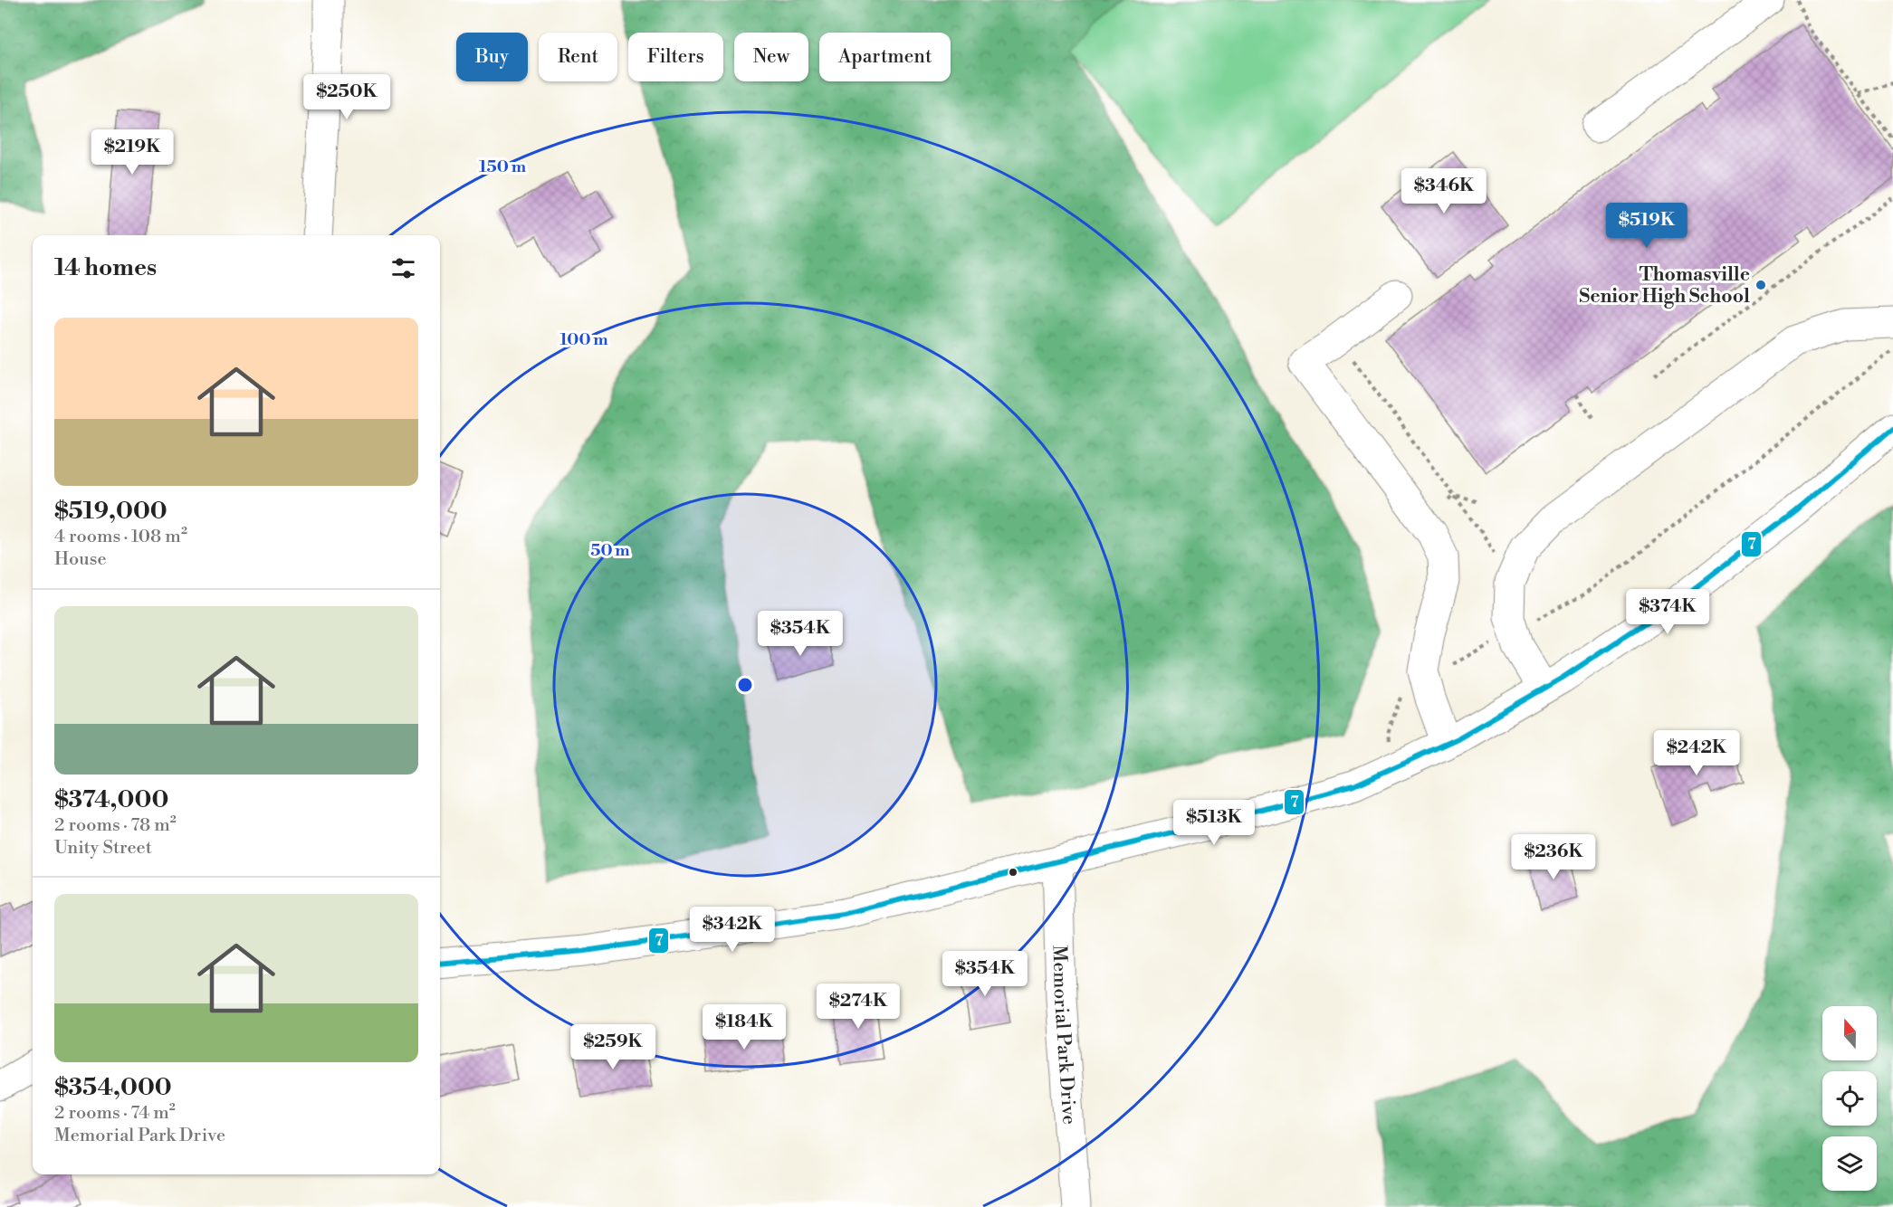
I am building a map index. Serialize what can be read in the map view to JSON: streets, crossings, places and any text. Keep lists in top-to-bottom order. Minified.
{"streets":{"street":["Memorial Park Drive"]},"places":["Thomasville Senior High School"],"lines":["transit line 7"],"north":"top","page":{"chip":["Buy","Rent","Filters","New","Apartment"],"price":["$250K","$219K","$346K","$519K","$374K","$354K","$242K","$513K","$236K","$342K","$354K","$274K","$184K","$259K"],"heading":"14 homes","list":[{"name":"$519,000","note":"4 rooms · 108 m² · House"},{"name":"$374,000","note":"2 rooms · 78 m² · Unity Street"},{"name":"$354,000","note":"2 rooms · 74 m² · Memorial Park Drive"}]},"rings":["150 m","100 m","50 m"]}
